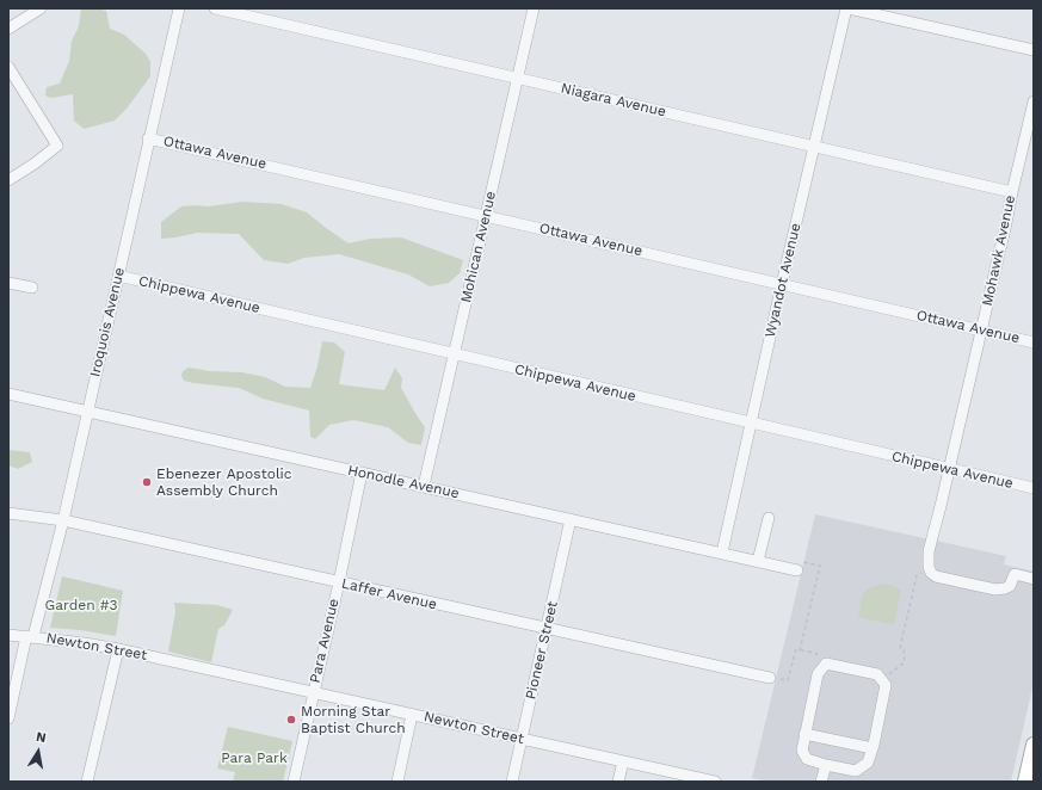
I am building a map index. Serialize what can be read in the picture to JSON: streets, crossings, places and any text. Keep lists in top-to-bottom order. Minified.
{"streets":{"street":["Niagara Avenue","Ottawa Avenue","Mohican Avenue","Mohawk Avenue","Wyandot Avenue","Chippewa Avenue","Iroquois Avenue","Honodle Avenue","Laffer Avenue","Para Avenue","Newton Street","Pioneer Street"]},"crossings":[["Niagara Avenue","Mohican Avenue"],["Niagara Avenue","Mohawk Avenue"],["Niagara Avenue","Wyandot Avenue"],["Ottawa Avenue","Mohican Avenue"],["Ottawa Avenue","Mohawk Avenue"],["Ottawa Avenue","Wyandot Avenue"],["Ottawa Avenue","Iroquois Avenue"],["Mohican Avenue","Chippewa Avenue"],["Mohican Avenue","Honodle Avenue"],["Mohawk Avenue","Chippewa Avenue"],["Wyandot Avenue","Chippewa Avenue"],["Wyandot Avenue","Honodle Avenue"],["Chippewa Avenue","Iroquois Avenue"],["Iroquois Avenue","Honodle Avenue"],["Iroquois Avenue","Laffer Avenue"],["Iroquois Avenue","Newton Street"],["Honodle Avenue","Para Avenue"],["Honodle Avenue","Pioneer Street"],["Laffer Avenue","Para Avenue"],["Laffer Avenue","Pioneer Street"],["Para Avenue","Newton Street"],["Newton Street","Pioneer Street"]],"parks":["Garden #3","Para Park"],"places":["Ebenezer Apostolic Assembly Church","Morning Star Baptist Church"],"north":"top"}
